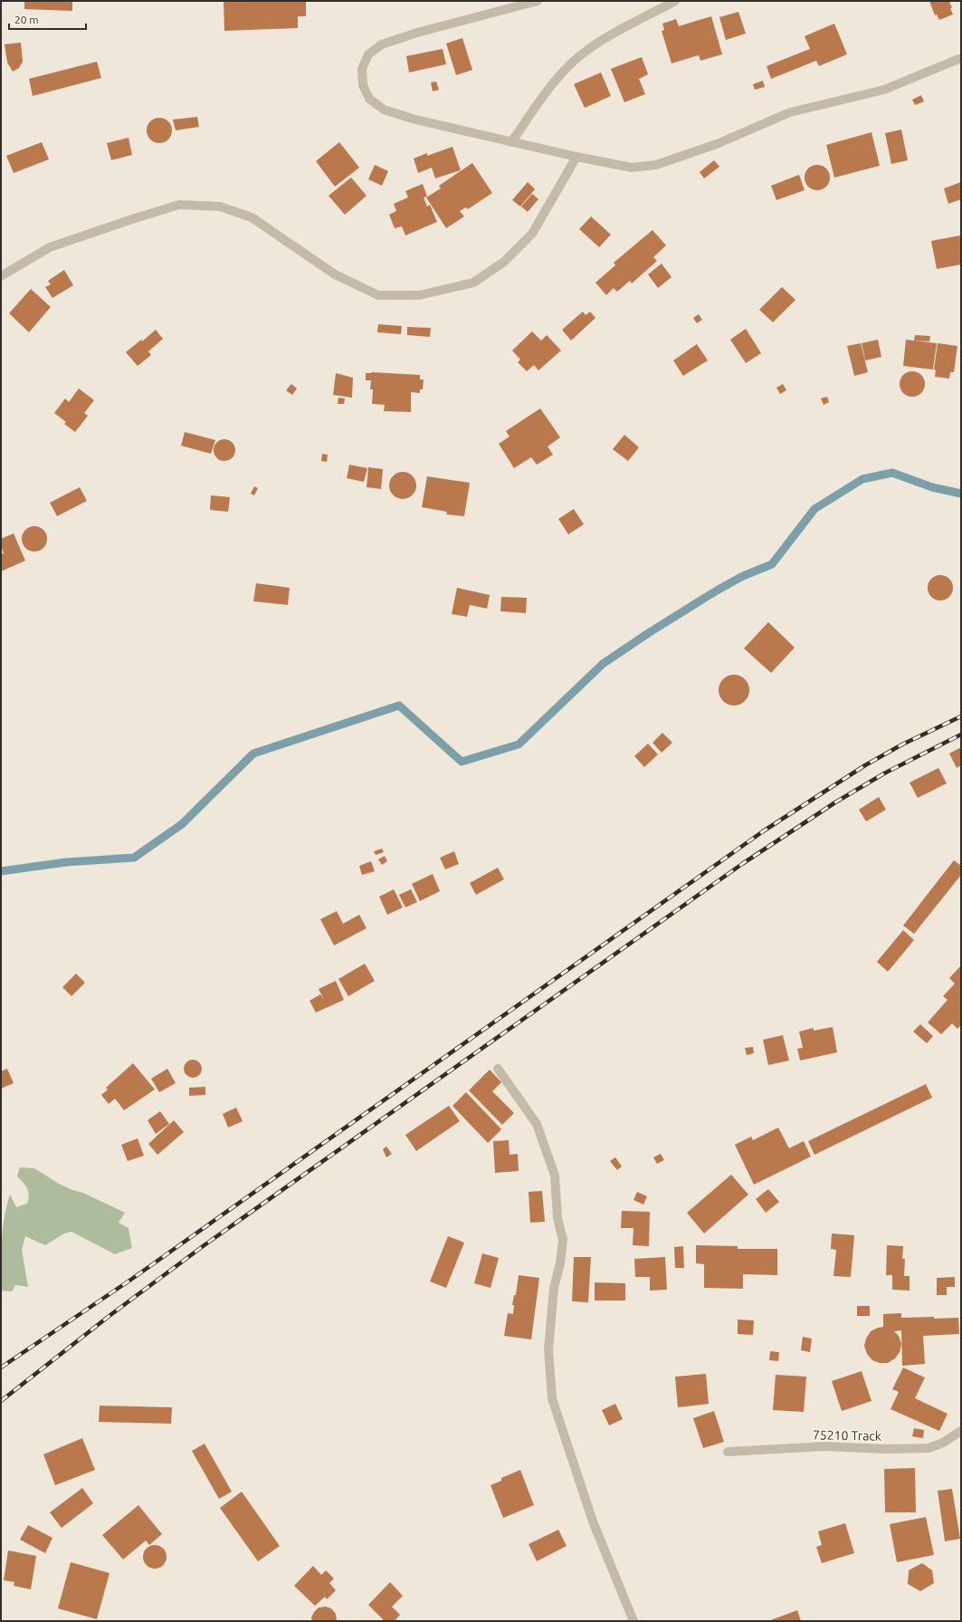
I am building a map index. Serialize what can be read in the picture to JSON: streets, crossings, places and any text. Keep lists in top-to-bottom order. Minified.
{"streets":{"street":["75210 Track"]},"scale_bar":"20 m"}
